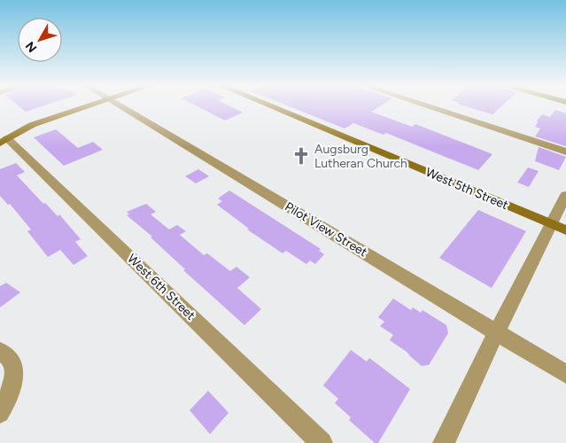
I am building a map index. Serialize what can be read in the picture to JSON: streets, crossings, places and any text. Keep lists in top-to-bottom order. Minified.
{"streets":{"street":["West 5th Street","Pilot View Street","West 6th Street"]},"places":{"church":["Augsburg Lutheran Church"]},"north":"bottom left"}
